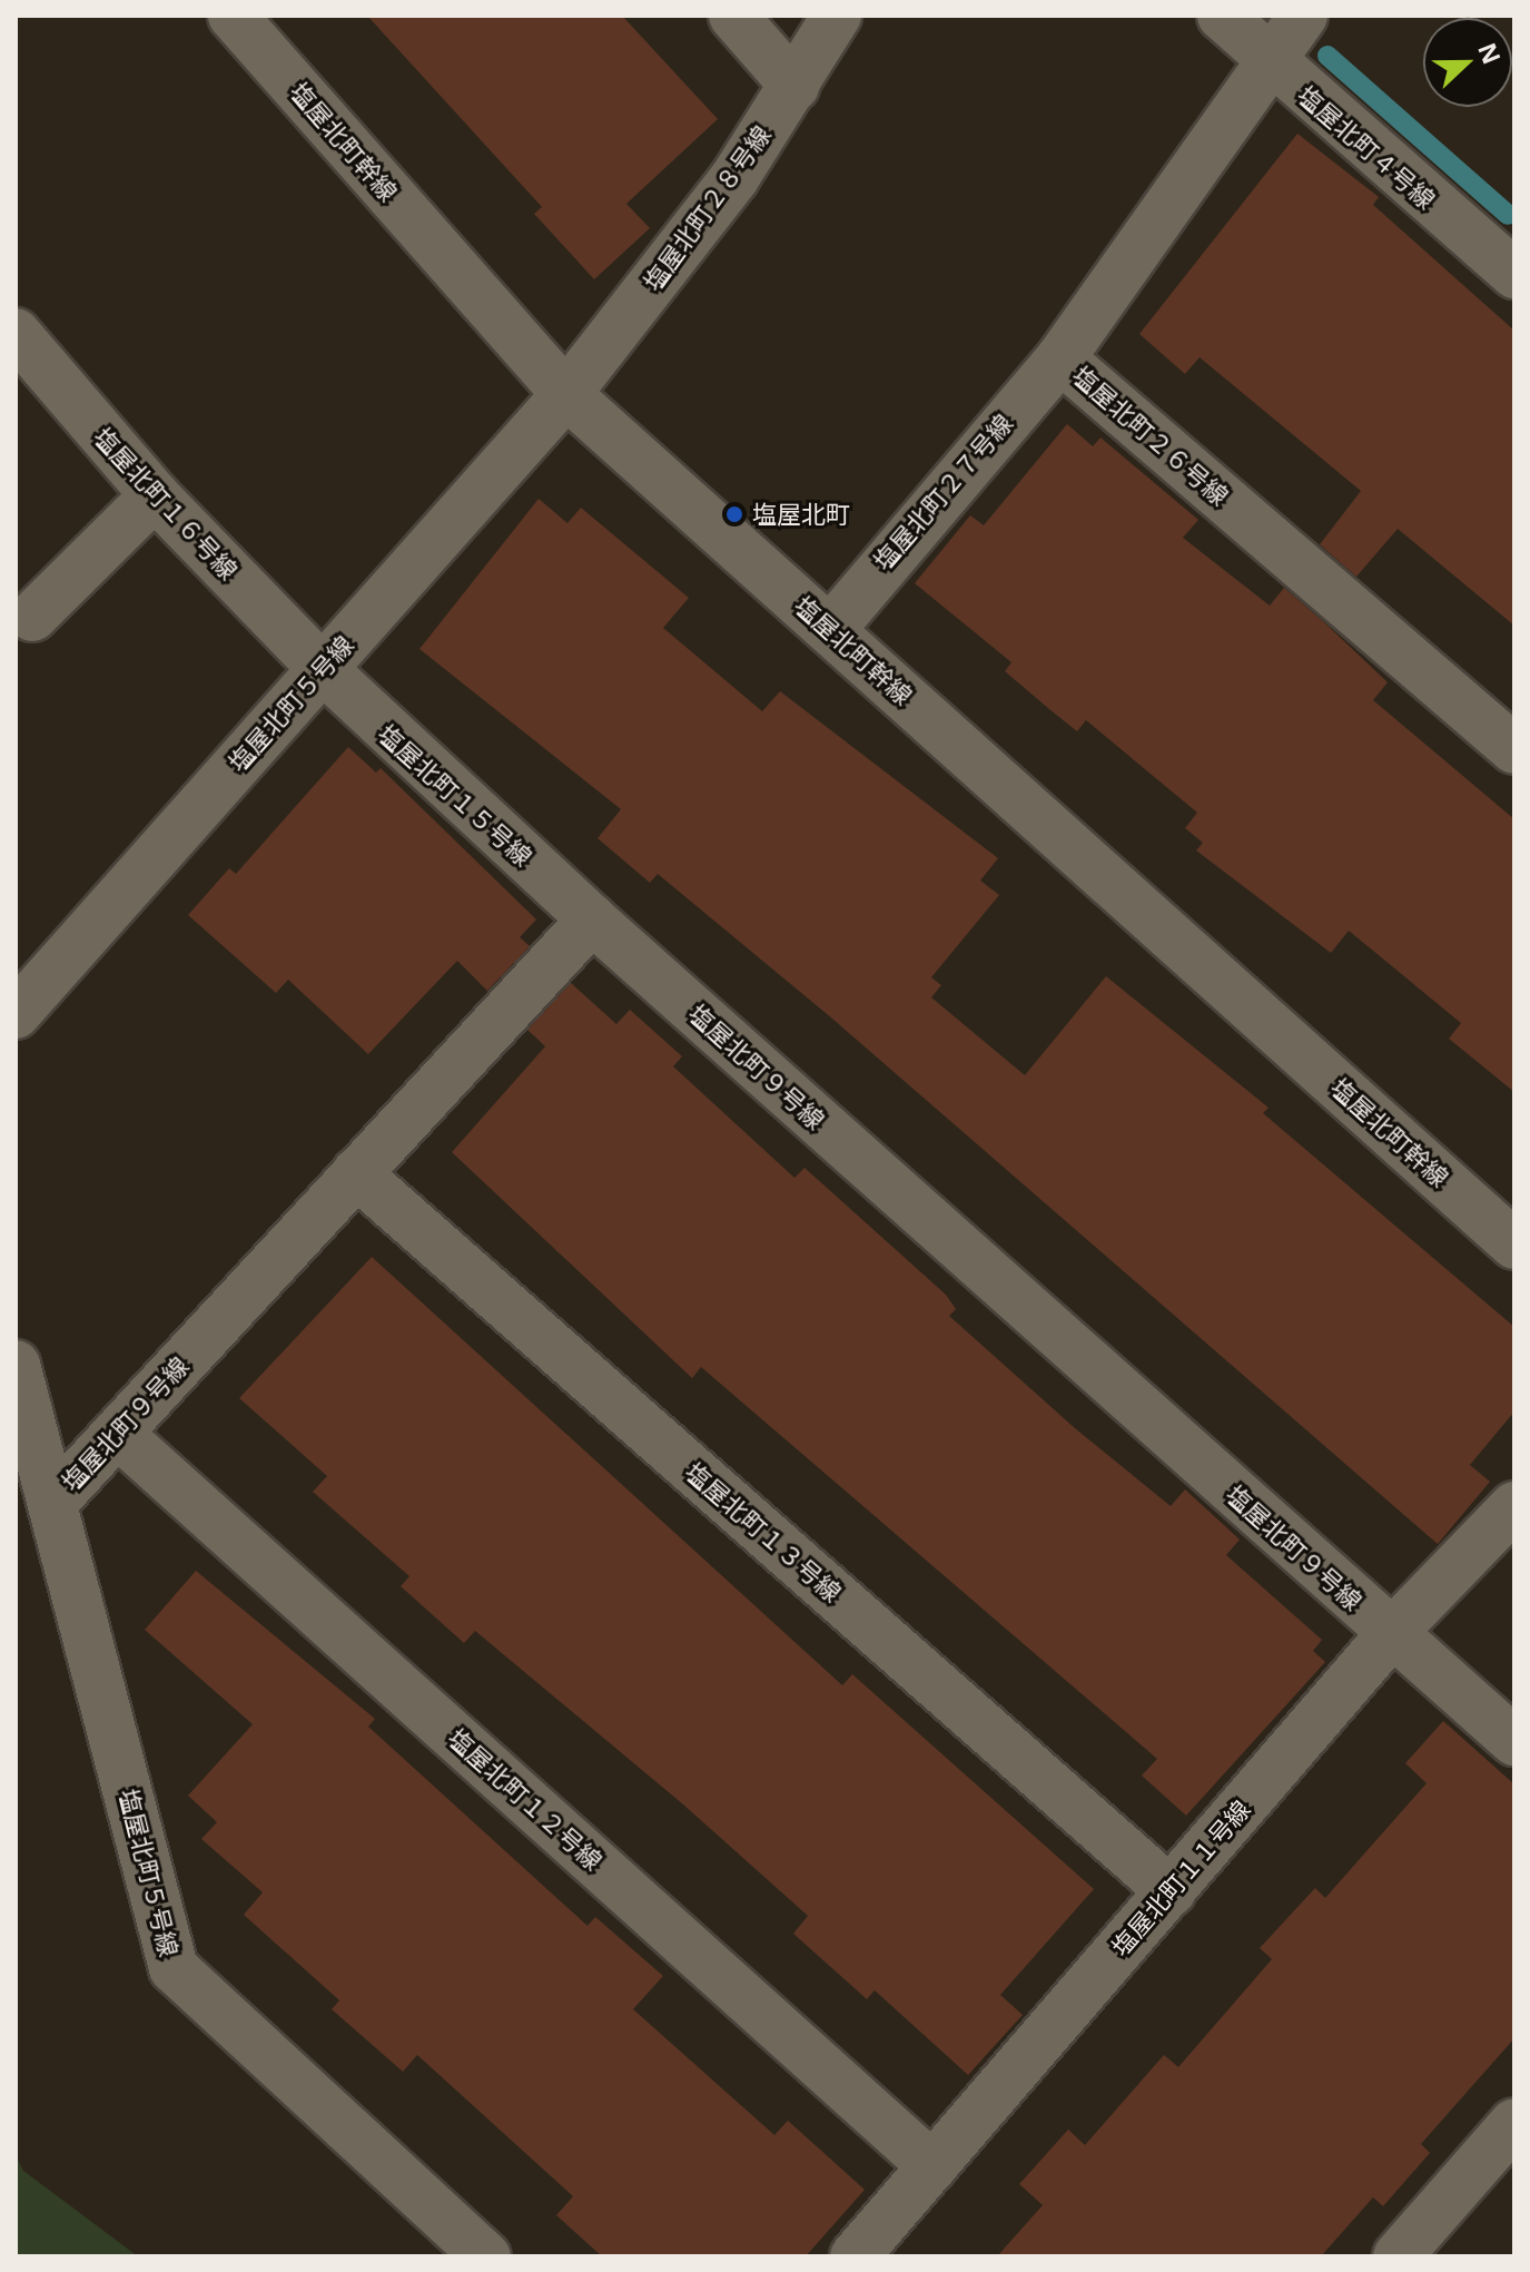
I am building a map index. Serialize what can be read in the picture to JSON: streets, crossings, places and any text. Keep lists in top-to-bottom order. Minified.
{"streets":{"street":["塩屋北町幹線","塩屋北町４号線","塩屋北町２８号線","塩屋北町２６号線","塩屋北町２７号線","塩屋北町１６号線","塩屋北町５号線","塩屋北町１５号線","塩屋北町９号線","塩屋北町１３号線","塩屋北町１２号線","塩屋北町１１号線"]},"crossings":[["塩屋北町幹線","塩屋北町２８号線"],["塩屋北町幹線","塩屋北町２７号線"],["塩屋北町幹線","塩屋北町５号線"],["塩屋北町４号線","塩屋北町２６号線"],["塩屋北町２８号線","塩屋北町５号線"],["塩屋北町２６号線","塩屋北町２７号線"],["塩屋北町１６号線","塩屋北町５号線"],["塩屋北町１６号線","塩屋北町１５号線"],["塩屋北町５号線","塩屋北町１５号線"],["塩屋北町５号線","塩屋北町９号線"],["塩屋北町１５号線","塩屋北町９号線"],["塩屋北町９号線","塩屋北町１３号線"],["塩屋北町９号線","塩屋北町１２号線"],["塩屋北町９号線","塩屋北町１１号線"],["塩屋北町１３号線","塩屋北町１１号線"],["塩屋北町１２号線","塩屋北町１１号線"]],"places":["塩屋北町"],"north":"right"}
